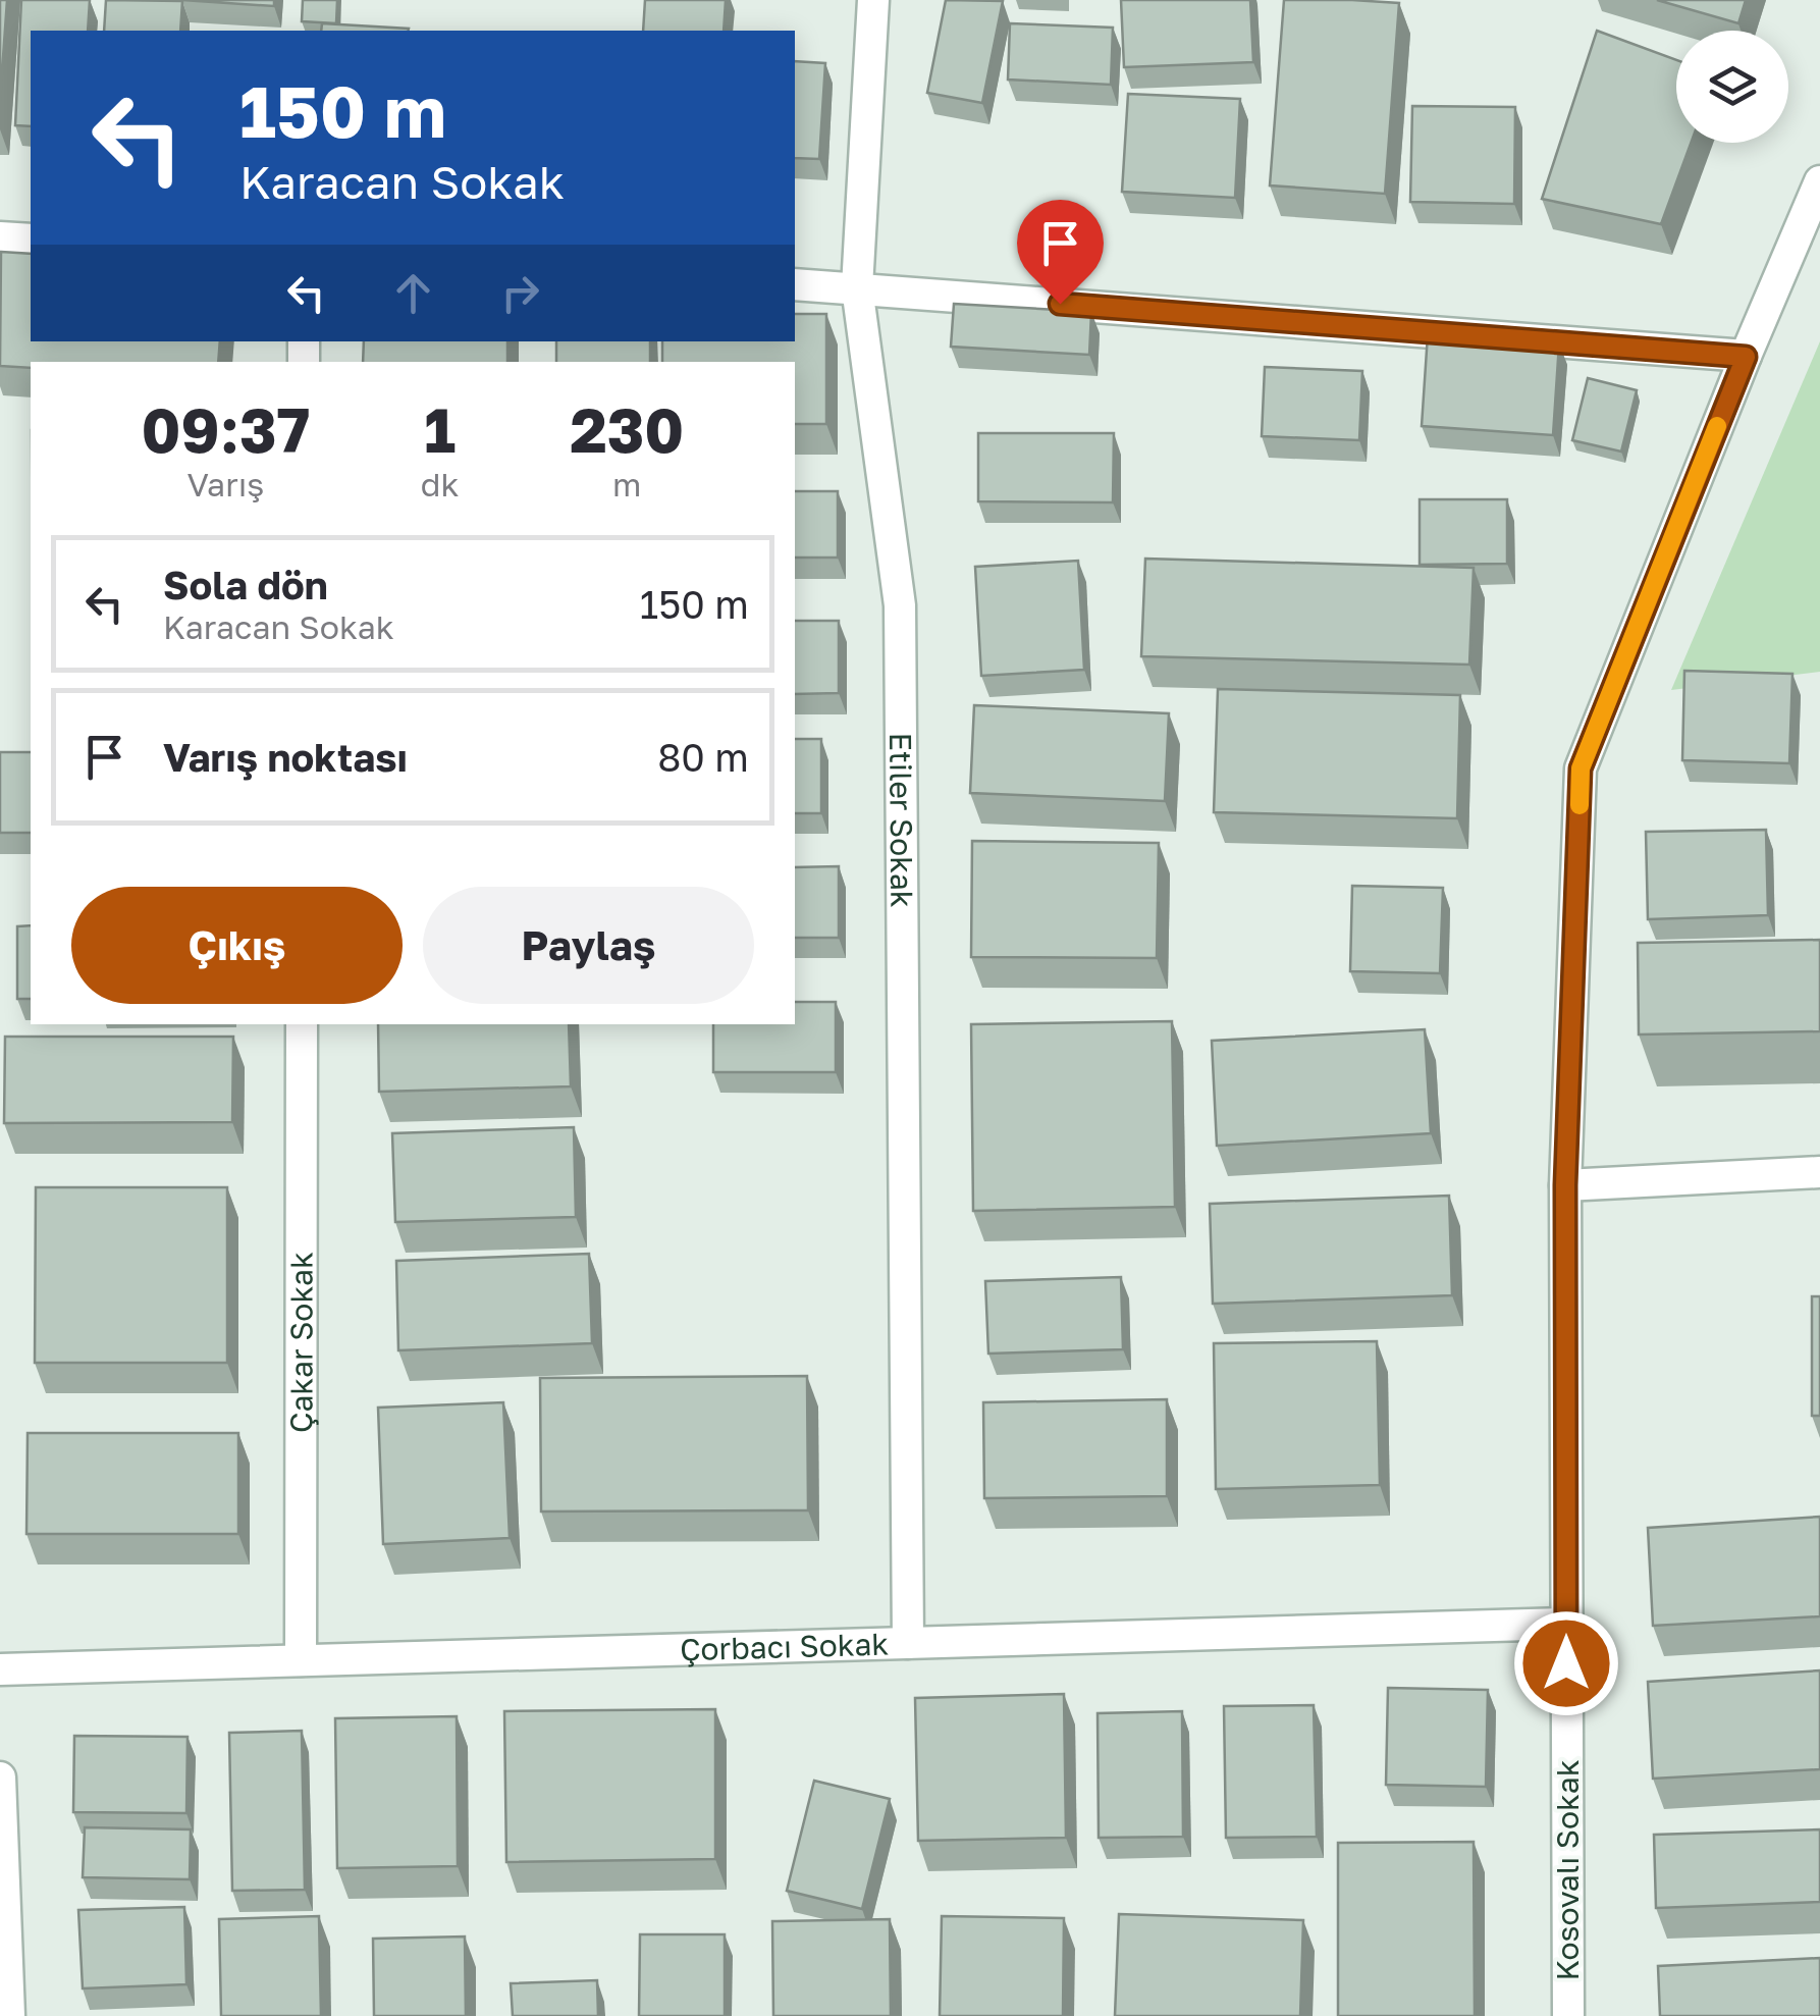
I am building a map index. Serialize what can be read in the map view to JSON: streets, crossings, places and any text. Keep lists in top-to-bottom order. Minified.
{"streets":{"street":["Etiler Sokak","Çakar Sokak","Çorbacı Sokak","Kosovalı Sokak"]},"crossings":[["Etiler Sokak","Çorbacı Sokak"],["Çakar Sokak","Çorbacı Sokak"],["Çorbacı Sokak","Kosovalı Sokak"]],"page":{"turn":["150 m","Karacan Sokak"],"eta":["09:37","Varış","1","dk","230","m"],"list":[{"name":"Sola dön","note":"Karacan Sokak","value":"150 m"},{"name":"Varış noktası","value":"80 m"}],"buttons":["Çıkış","Paylaş"]}}
